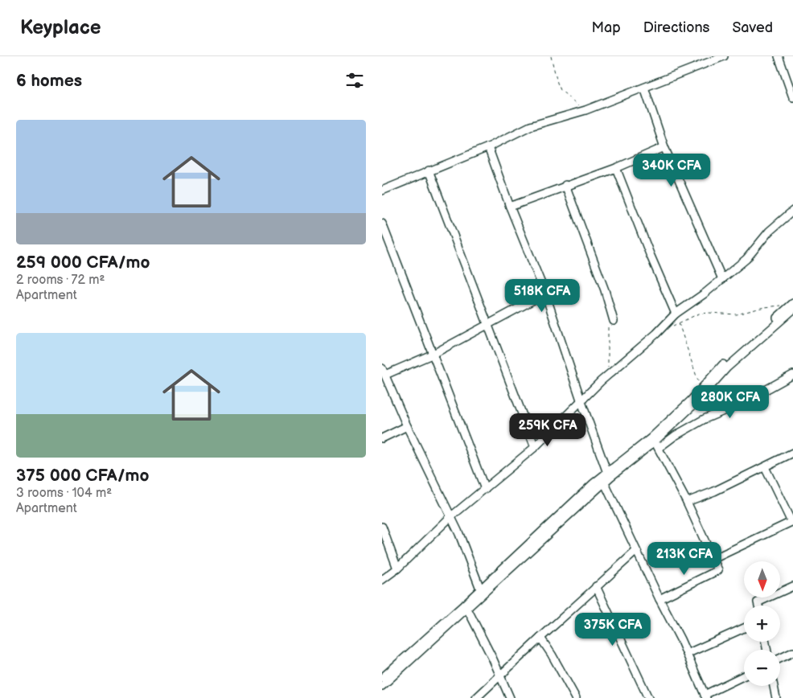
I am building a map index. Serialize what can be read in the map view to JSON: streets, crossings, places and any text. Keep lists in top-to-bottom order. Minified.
{"north":"bottom","page":{"header":"Keyplace","nav":["Map","Directions","Saved"],"heading":"6 homes","list":[{"name":"259 000 CFA/mo","note":"2 rooms · 72 m² · Apartment"},{"name":"375 000 CFA/mo","note":"3 rooms · 104 m² · Apartment"}],"price":["340K CFA","518K CFA","280K CFA","259K CFA","213K CFA","375K CFA"],"map_buttons":["+","−"]}}
